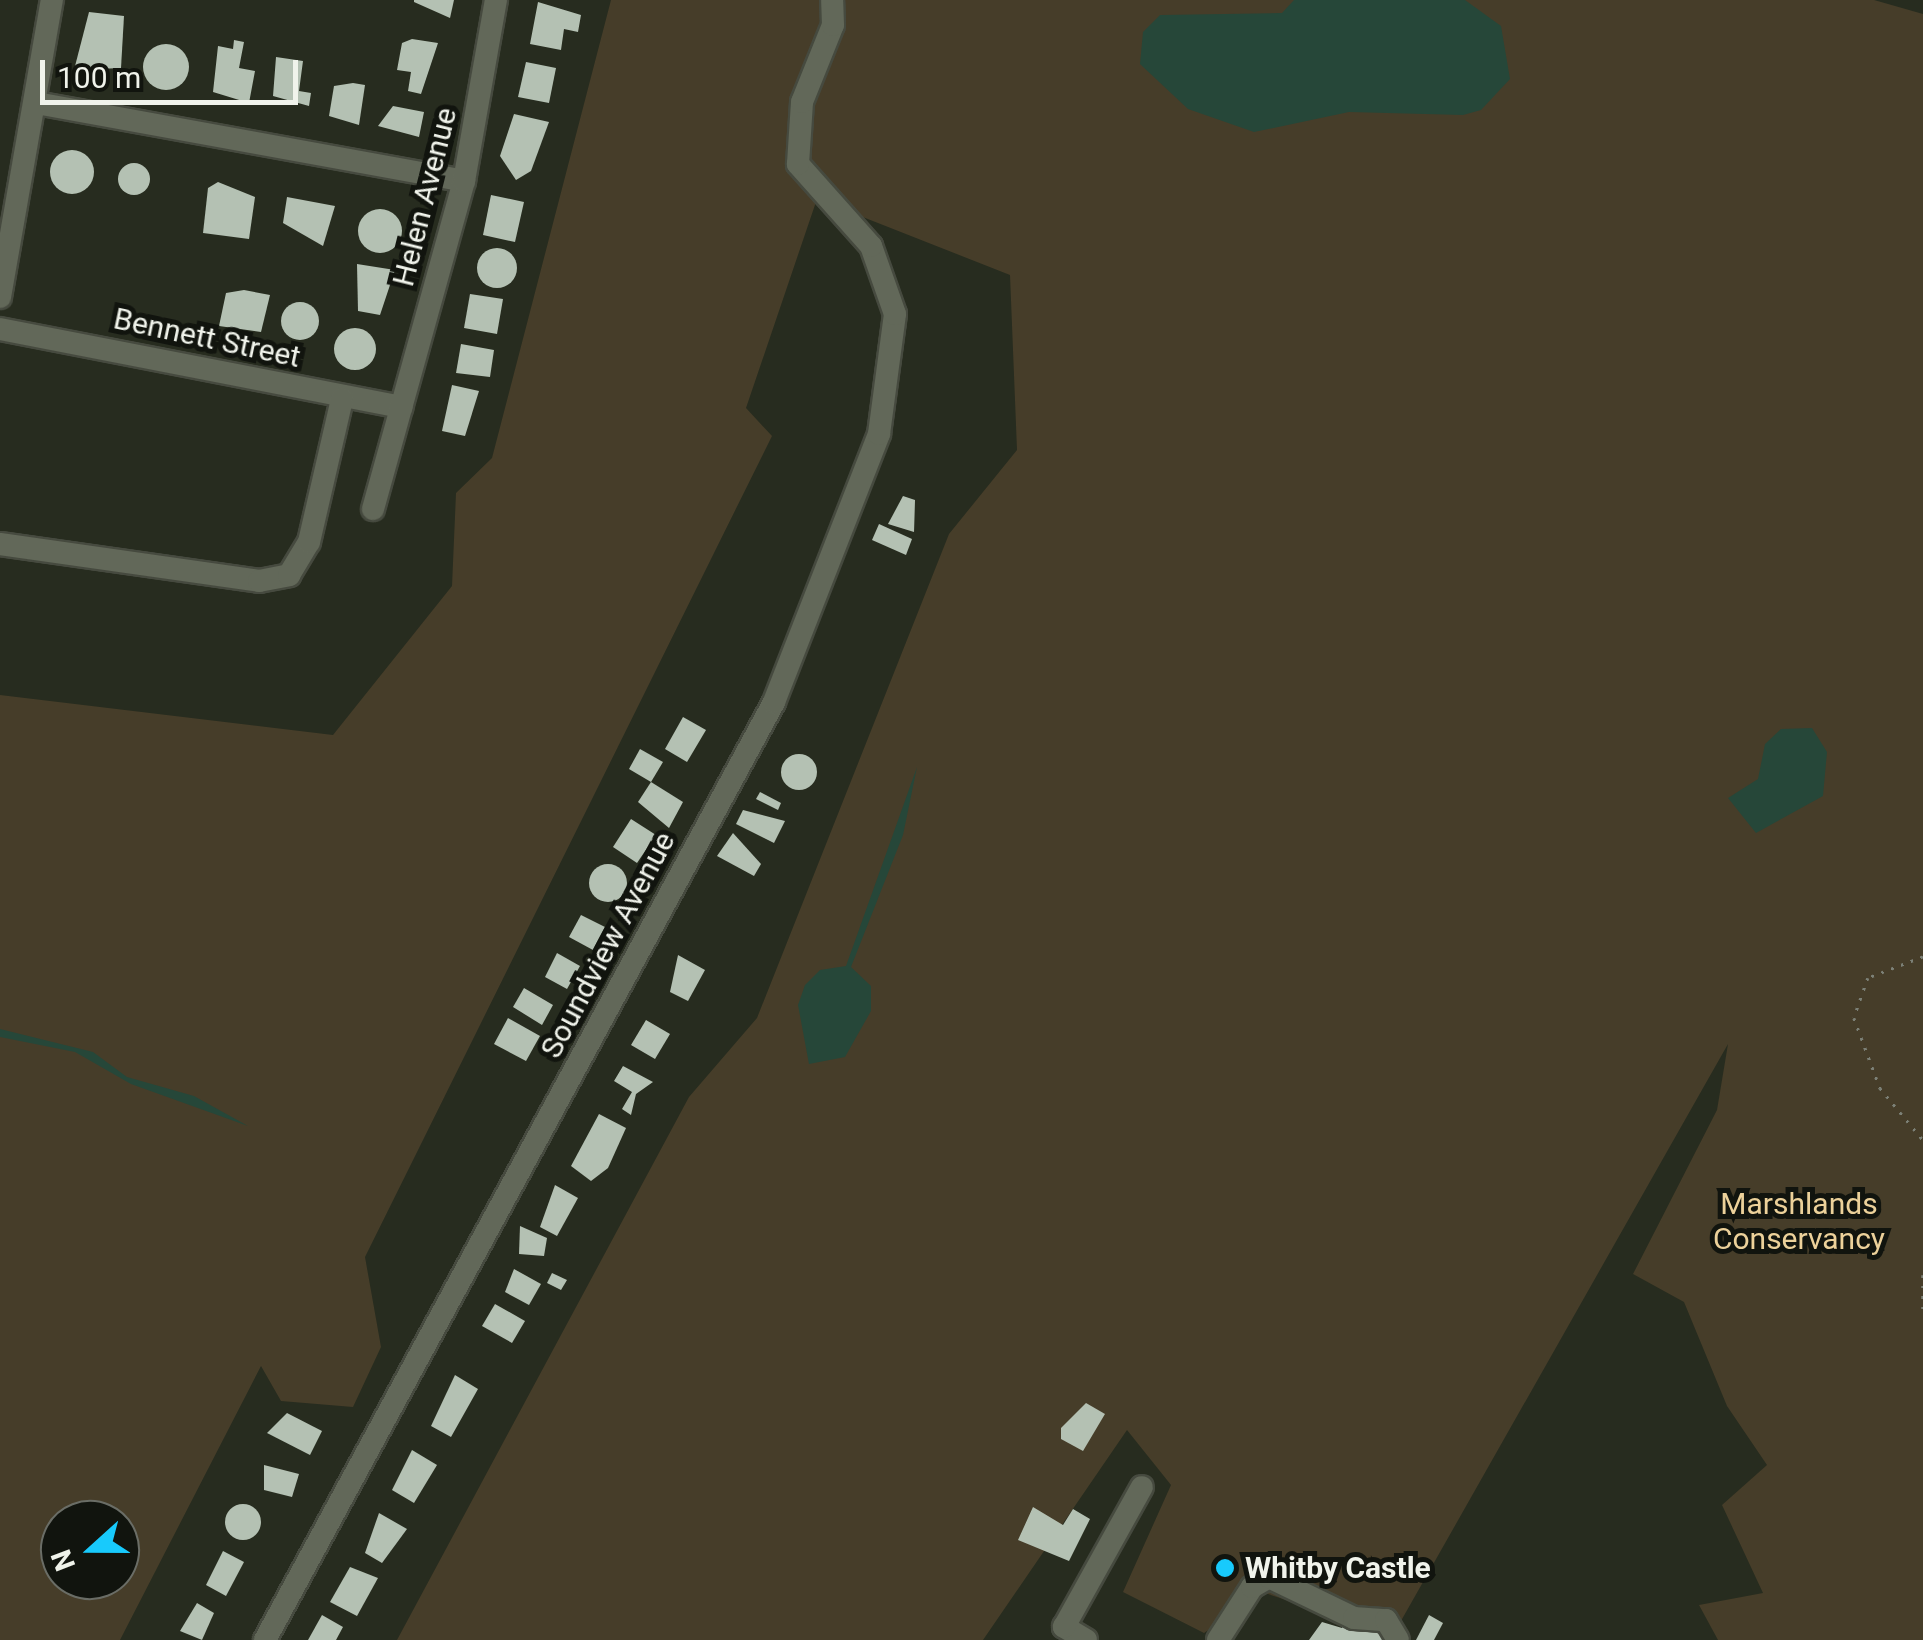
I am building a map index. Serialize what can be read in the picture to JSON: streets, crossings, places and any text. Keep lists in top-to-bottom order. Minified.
{"streets":{"street":["Helen Avenue","Bennett Street","Soundview Avenue"]},"crossings":[["Helen Avenue","Bennett Street"]],"parks":["Marshlands Conservancy"],"places":["Whitby Castle"],"scale_bar":"100 m","north":"left"}
